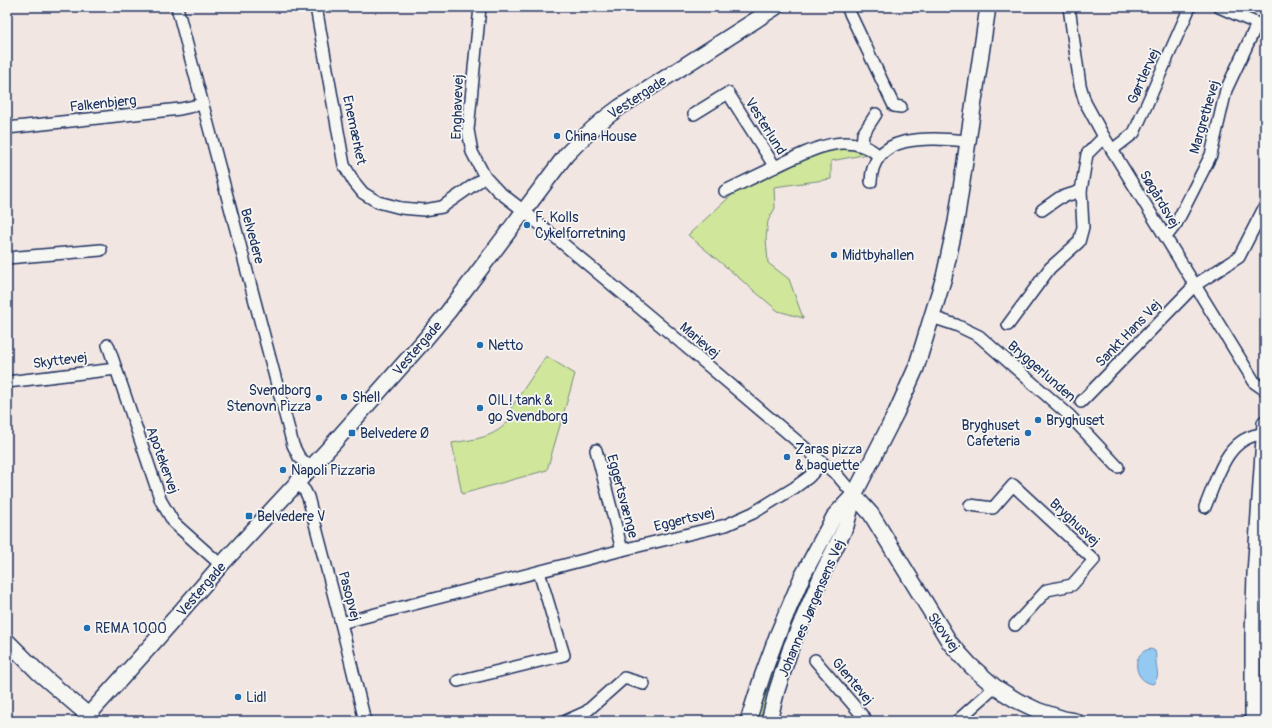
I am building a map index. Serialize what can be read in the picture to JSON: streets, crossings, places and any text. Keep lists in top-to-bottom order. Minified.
{"streets":{"street":["Gørtlervej","Vestergade","Falkenbjerg","Enghavevej","Margrethevej","Vesterlund","Enemærket","Søgårdsvej","Belvedere","Sankt Hans Vej","Marievej","Skyttevej","Bryggerlunden","Apotekervej","Eggertsvænge","Eggertsvej","Bryghusvej","Pasopvej","Johannes Jørgensens Vej","Skovvej","Glentevej"]},"crossings":[["Gørtlervej","Søgårdsvej"],["Vestergade","Enghavevej"],["Vestergade","Belvedere"],["Vestergade","Marievej"],["Vestergade","Apotekervej"],["Vestergade","Pasopvej"],["Falkenbjerg","Belvedere"],["Enghavevej","Enemærket"],["Enghavevej","Marievej"],["Margrethevej","Søgårdsvej"],["Søgårdsvej","Sankt Hans Vej"],["Marievej","Eggertsvej"],["Marievej","Johannes Jørgensens Vej"],["Marievej","Skovvej"],["Skyttevej","Apotekervej"],["Bryggerlunden","Johannes Jørgensens Vej"],["Eggertsvænge","Eggertsvej"],["Eggertsvej","Pasopvej"],["Johannes Jørgensens Vej","Skovvej"]],"places":{"other":["China House","F. Kolls Cykelforretning","Midtbyhallen","Netto","Shell","Svendborg Stenovn Pizza","OIL! tank & go Svendborg","Bryghuset","Bryghuset Cafeteria","Zaras pizza & baguette","Napoli Pizzaria","REMA 1000","Lidl"],"transit":["Belvedere Ø","Belvedere V"]}}
